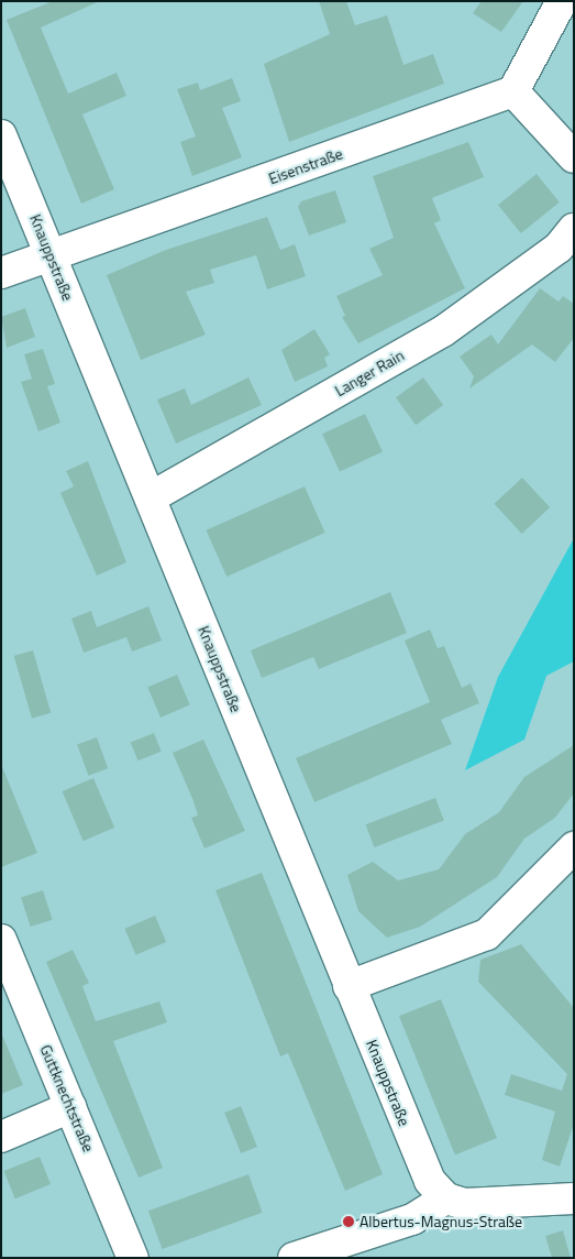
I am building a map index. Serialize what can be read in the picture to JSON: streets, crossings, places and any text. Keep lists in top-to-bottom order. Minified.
{"streets":{"street":["Eisenstraße","Knauppstraße","Langer Rain","Guttknechtstraße"]},"crossings":[["Eisenstraße","Knauppstraße"],["Knauppstraße","Langer Rain"]],"places":["Albertus-Magnus-Straße"]}
